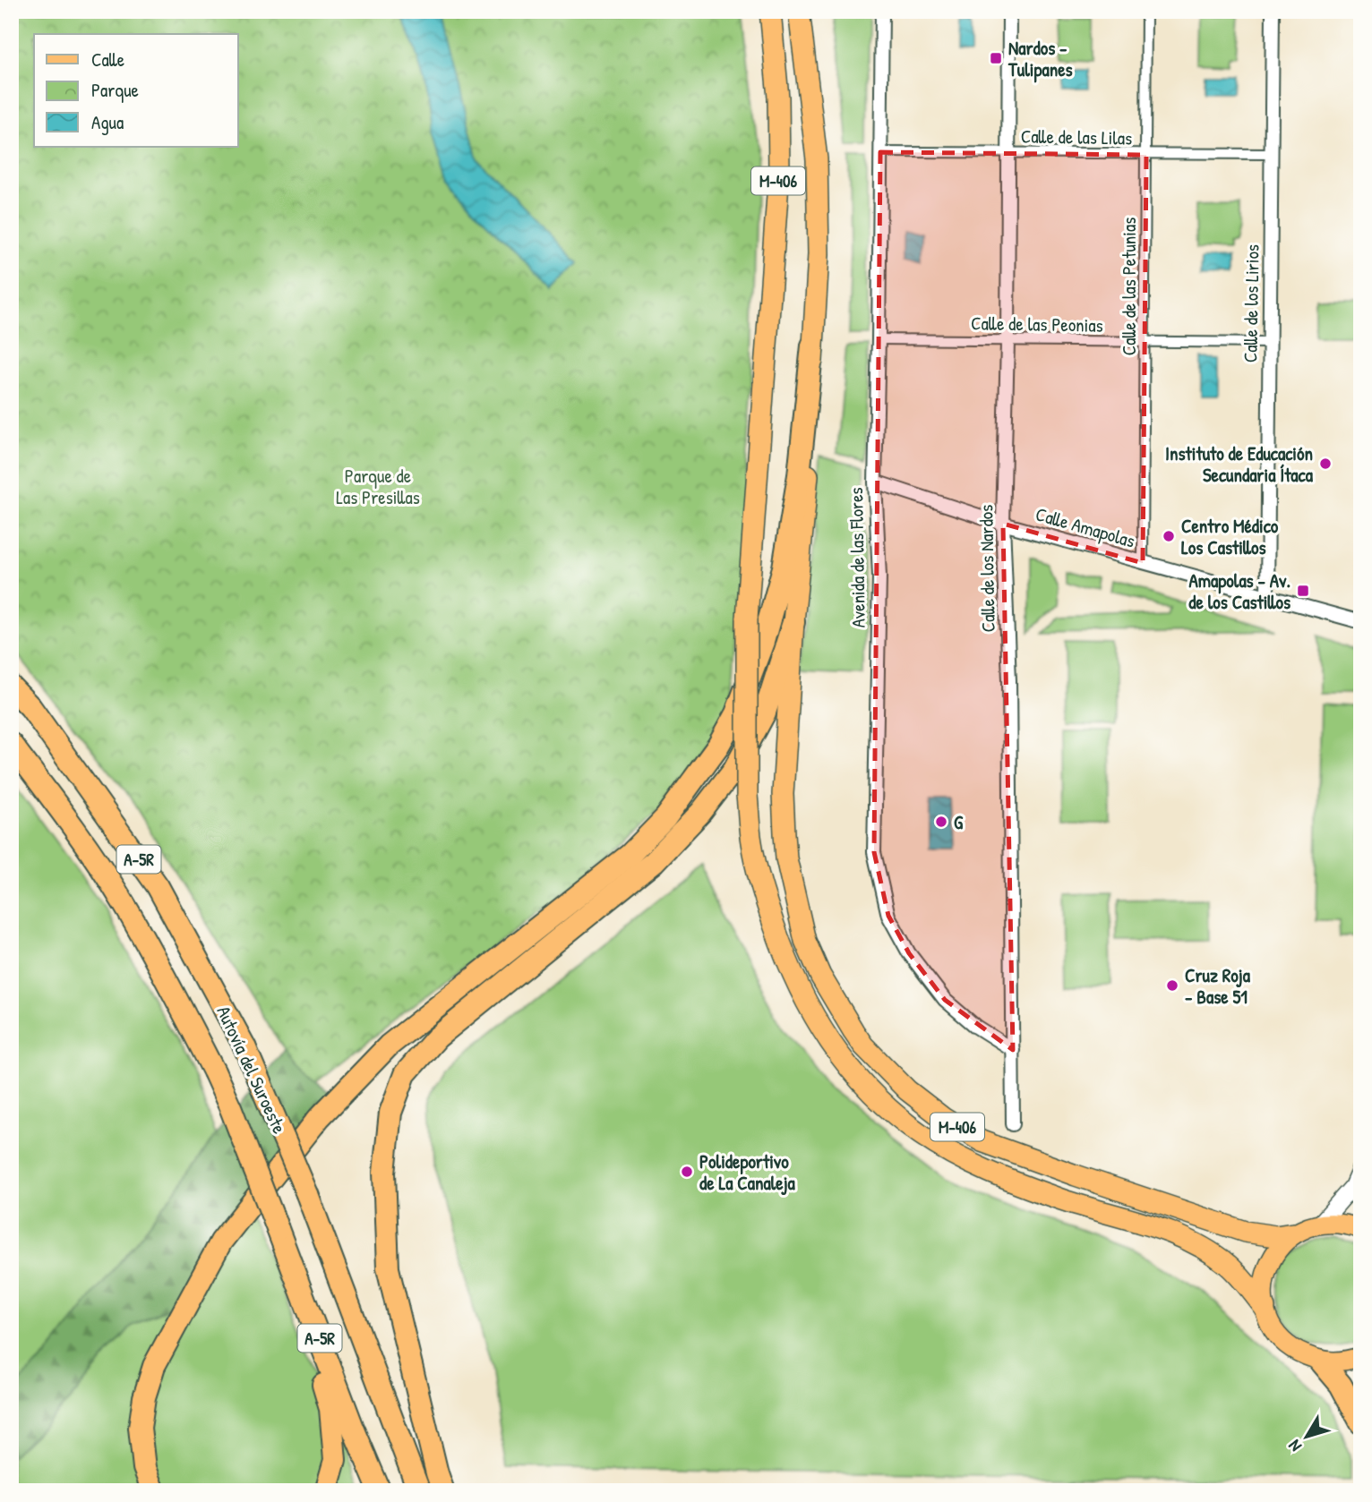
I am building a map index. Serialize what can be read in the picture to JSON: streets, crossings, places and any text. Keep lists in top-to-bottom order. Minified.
{"streets":{"highway":["M-406","A-5R","Autovía del Suroeste"],"street":["Calle de las Lilas","Calle de las Petunias","Calle de los Lirios","Calle de las Peonias","Calle Amapolas","Avenida de las Flores","Calle de los Nardos"]},"crossings":[["Calle de las Lilas","Calle de las Petunias"],["Calle de las Lilas","Calle de los Lirios"],["Calle de las Lilas","Avenida de las Flores"],["Calle de las Lilas","Calle de los Nardos"],["Calle de las Petunias","Calle de las Peonias"],["Calle de las Petunias","Calle Amapolas"],["Calle de los Lirios","Calle de las Peonias"],["Calle de los Lirios","Calle Amapolas"],["Calle de las Peonias","Avenida de las Flores"],["Calle de las Peonias","Calle de los Nardos"],["Calle Amapolas","Avenida de las Flores"],["Calle Amapolas","Calle de los Nardos"],["Avenida de las Flores","Calle de los Nardos"]],"parks":["Parque de Las Presillas"],"places":{"transit":["Nardos - Tulipanes","Amapolas - Av. de los Castillos"],"other":["Instituto de Educación Secundaria Ítaca","Centro Médico Los Castillos","G","Cruz Roja - Base 51","Polideportivo de La Canaleja"]},"legend":["Calle","Parque","Agua"],"north":"bottom left"}
